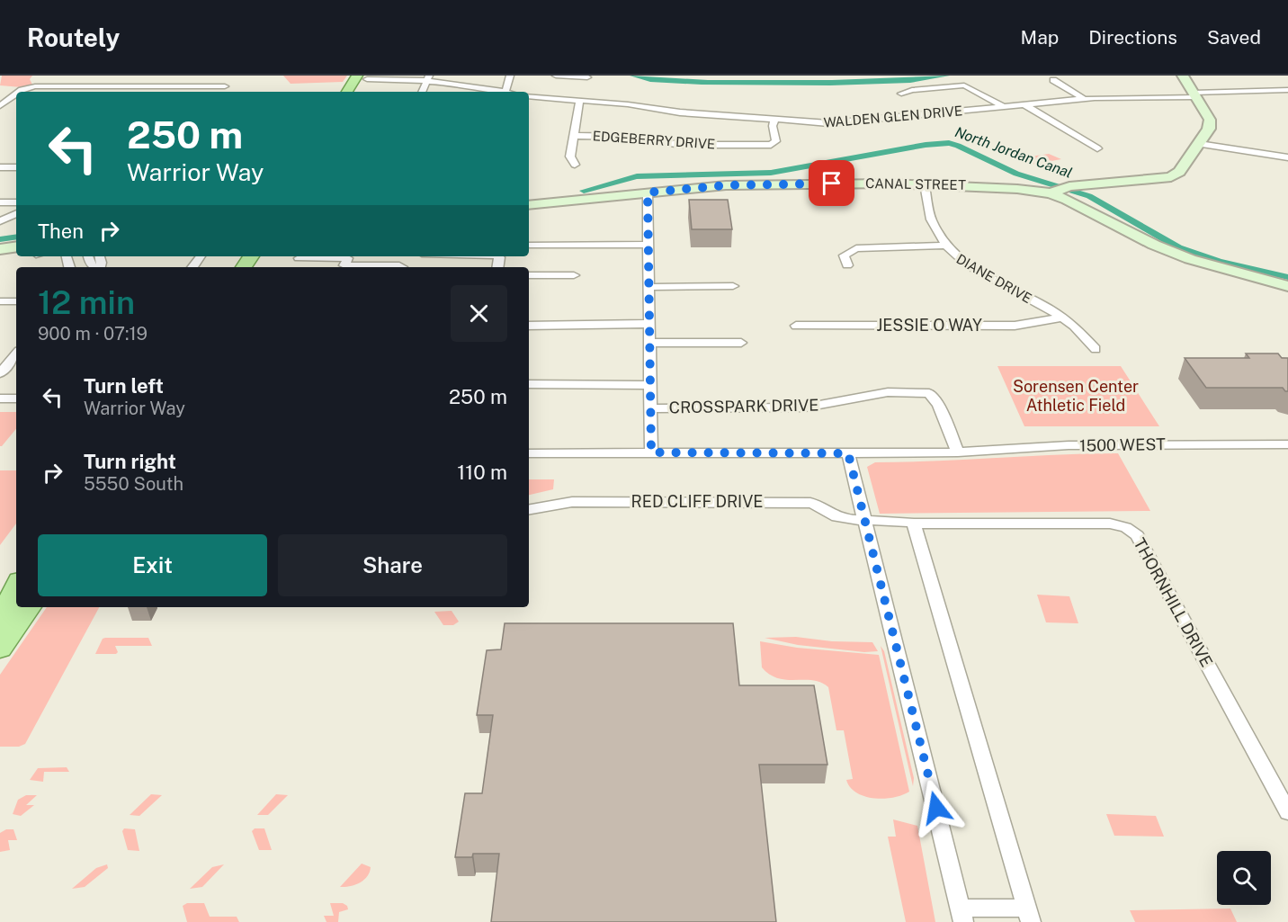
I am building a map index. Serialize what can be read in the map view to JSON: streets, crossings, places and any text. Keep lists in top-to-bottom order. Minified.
{"streets":{"street":["WALDEN GLEN DRIVE","EDGEBERRY DRIVE","CANAL STREET","DIANE DRIVE","JESSIE O WAY","CROSSPARK DRIVE","1500 WEST","RED CLIFF DRIVE","THORNHILL DRIVE"]},"crossings":[["WALDEN GLEN DRIVE","EDGEBERRY DRIVE"],["CANAL STREET","DIANE DRIVE"],["DIANE DRIVE","JESSIE O WAY"],["CROSSPARK DRIVE","1500 WEST"],["RED CLIFF DRIVE","THORNHILL DRIVE"]],"water":["North Jordan Canal"],"parks":["Sorensen Center Athletic Field"],"page":{"header":"Routely","nav":["Map","Directions","Saved"],"turn":["250 m","Warrior Way"],"then":"Then","heading":["12 min","900 m · 07:19"],"list":[{"name":"Turn left","note":"Warrior Way","value":"250 m"},{"name":"Turn right","note":"5550 South","value":"110 m"}],"buttons":["Exit","Share"]}}
